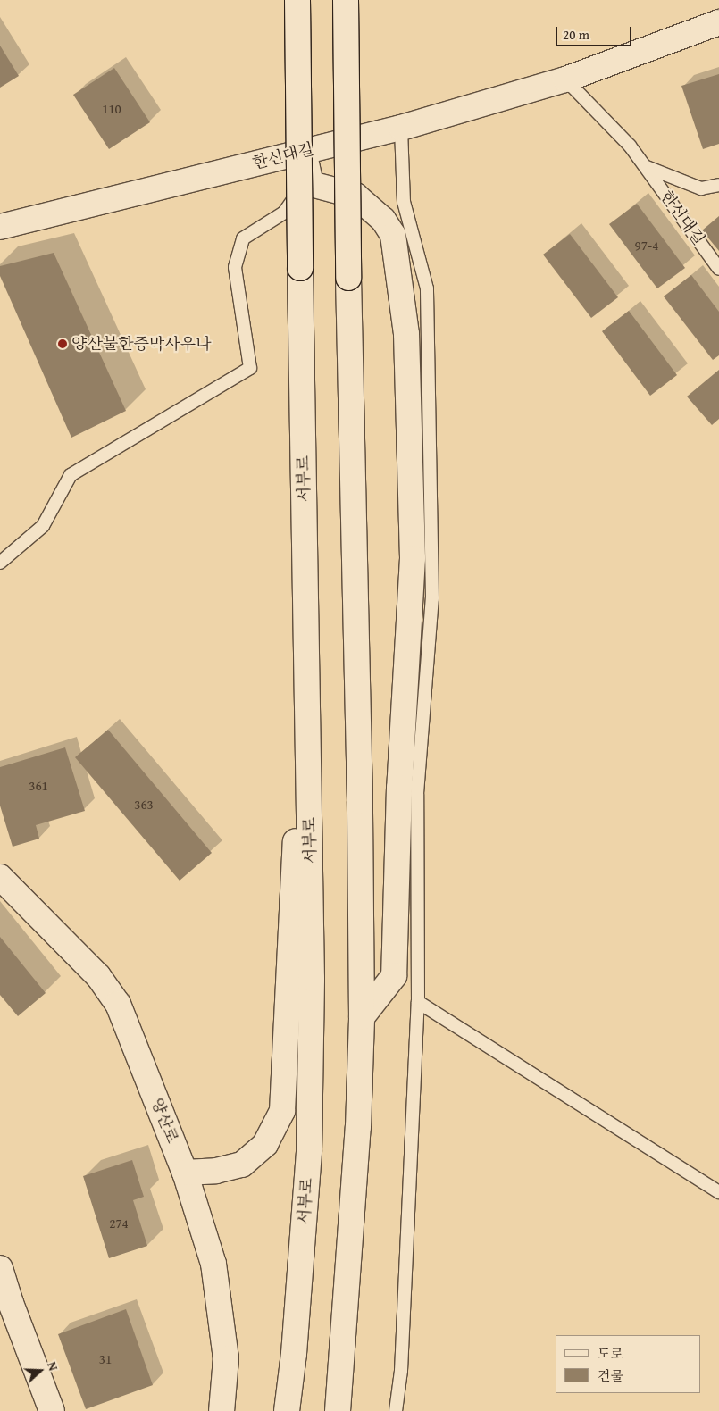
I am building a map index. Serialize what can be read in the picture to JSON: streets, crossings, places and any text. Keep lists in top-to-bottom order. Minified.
{"streets":{"main road":["한신대길","서부로","양산로"]},"places":["양산불한증막사우나"],"house_numbers":["110","97-4","361","363","274","31"],"legend":["도로","건물"],"scale_bar":"20 m","north":"right"}
